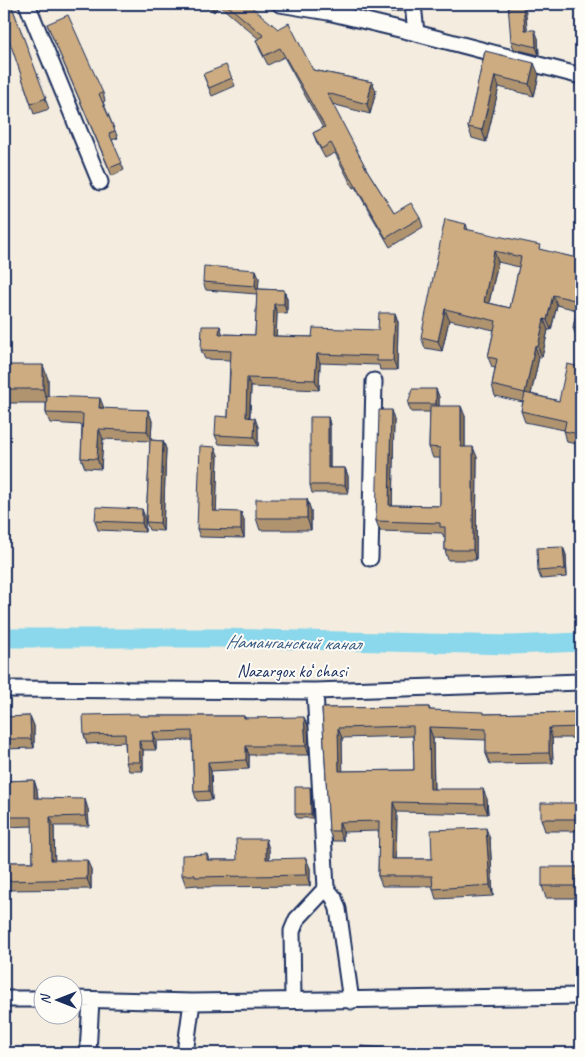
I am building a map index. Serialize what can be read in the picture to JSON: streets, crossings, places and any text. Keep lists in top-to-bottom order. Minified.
{"streets":{"street":["Nazargox koʻchasi"]},"water":["Наманганский канал"],"north":"left"}
